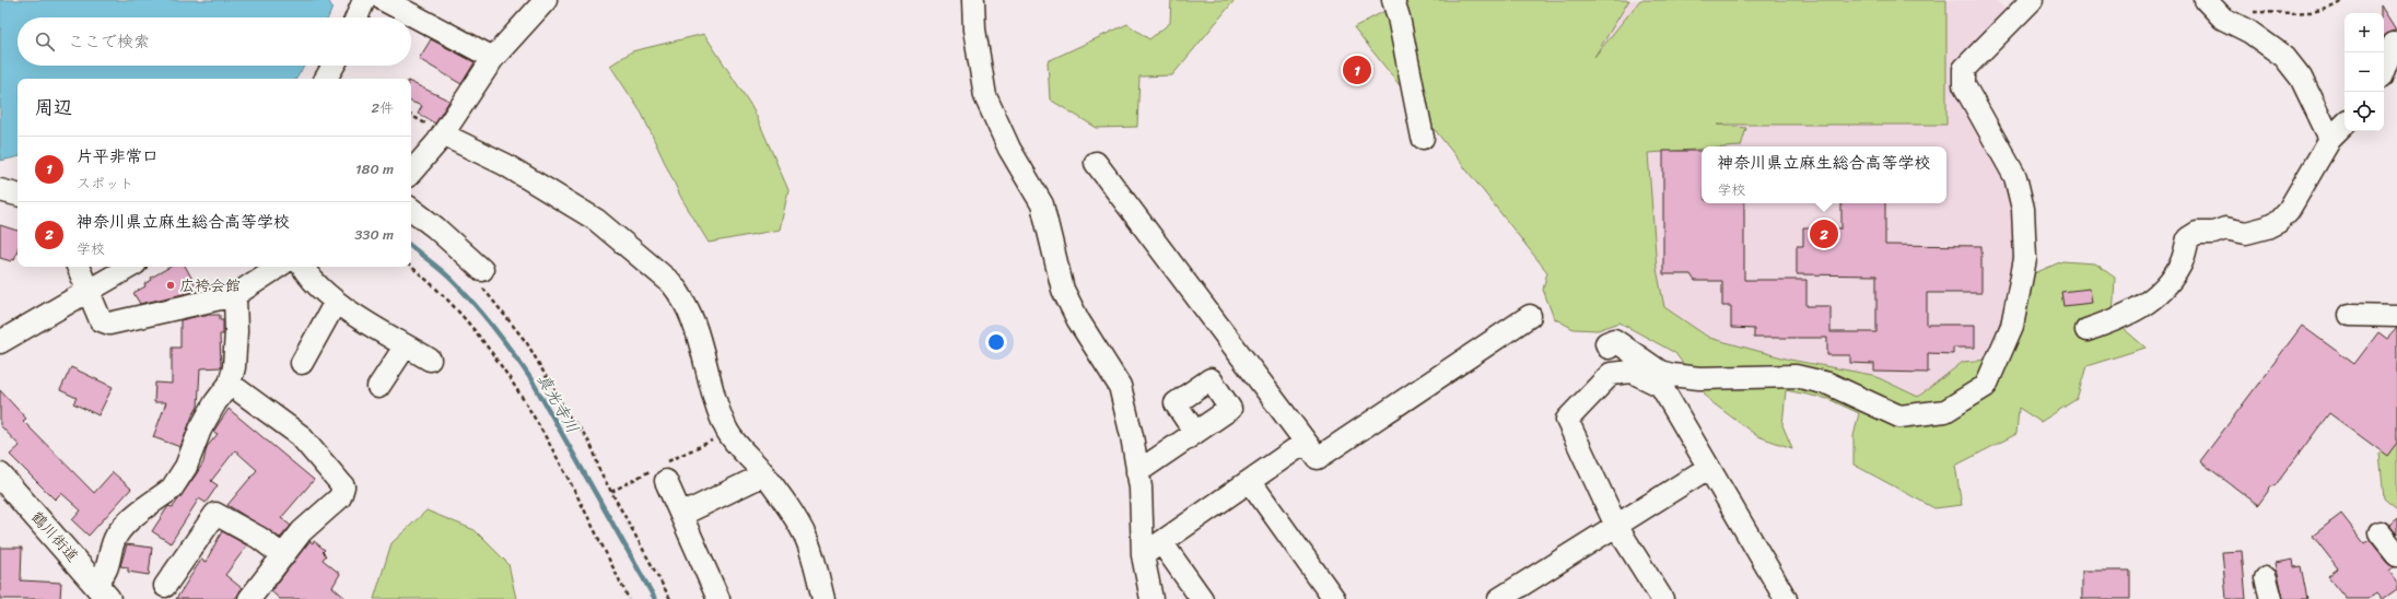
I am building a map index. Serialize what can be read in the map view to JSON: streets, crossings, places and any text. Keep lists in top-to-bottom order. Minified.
{"streets":{"main road":["鶴川街道"]},"water":["真光寺川"],"places":["広袴会館"],"page":{"map_buttons":["+","−"],"search":"ここで検索","pins":["1","2"],"heading":["周辺","2件"],"list":[{"mark":"1","name":"片平非常口","note":"スポット","value":"180 m"},{"mark":"2","name":"神奈川県立麻生総合高等学校","note":"学校","value":"330 m"}],"popup":["神奈川県立麻生総合高等学校","学校"]}}
